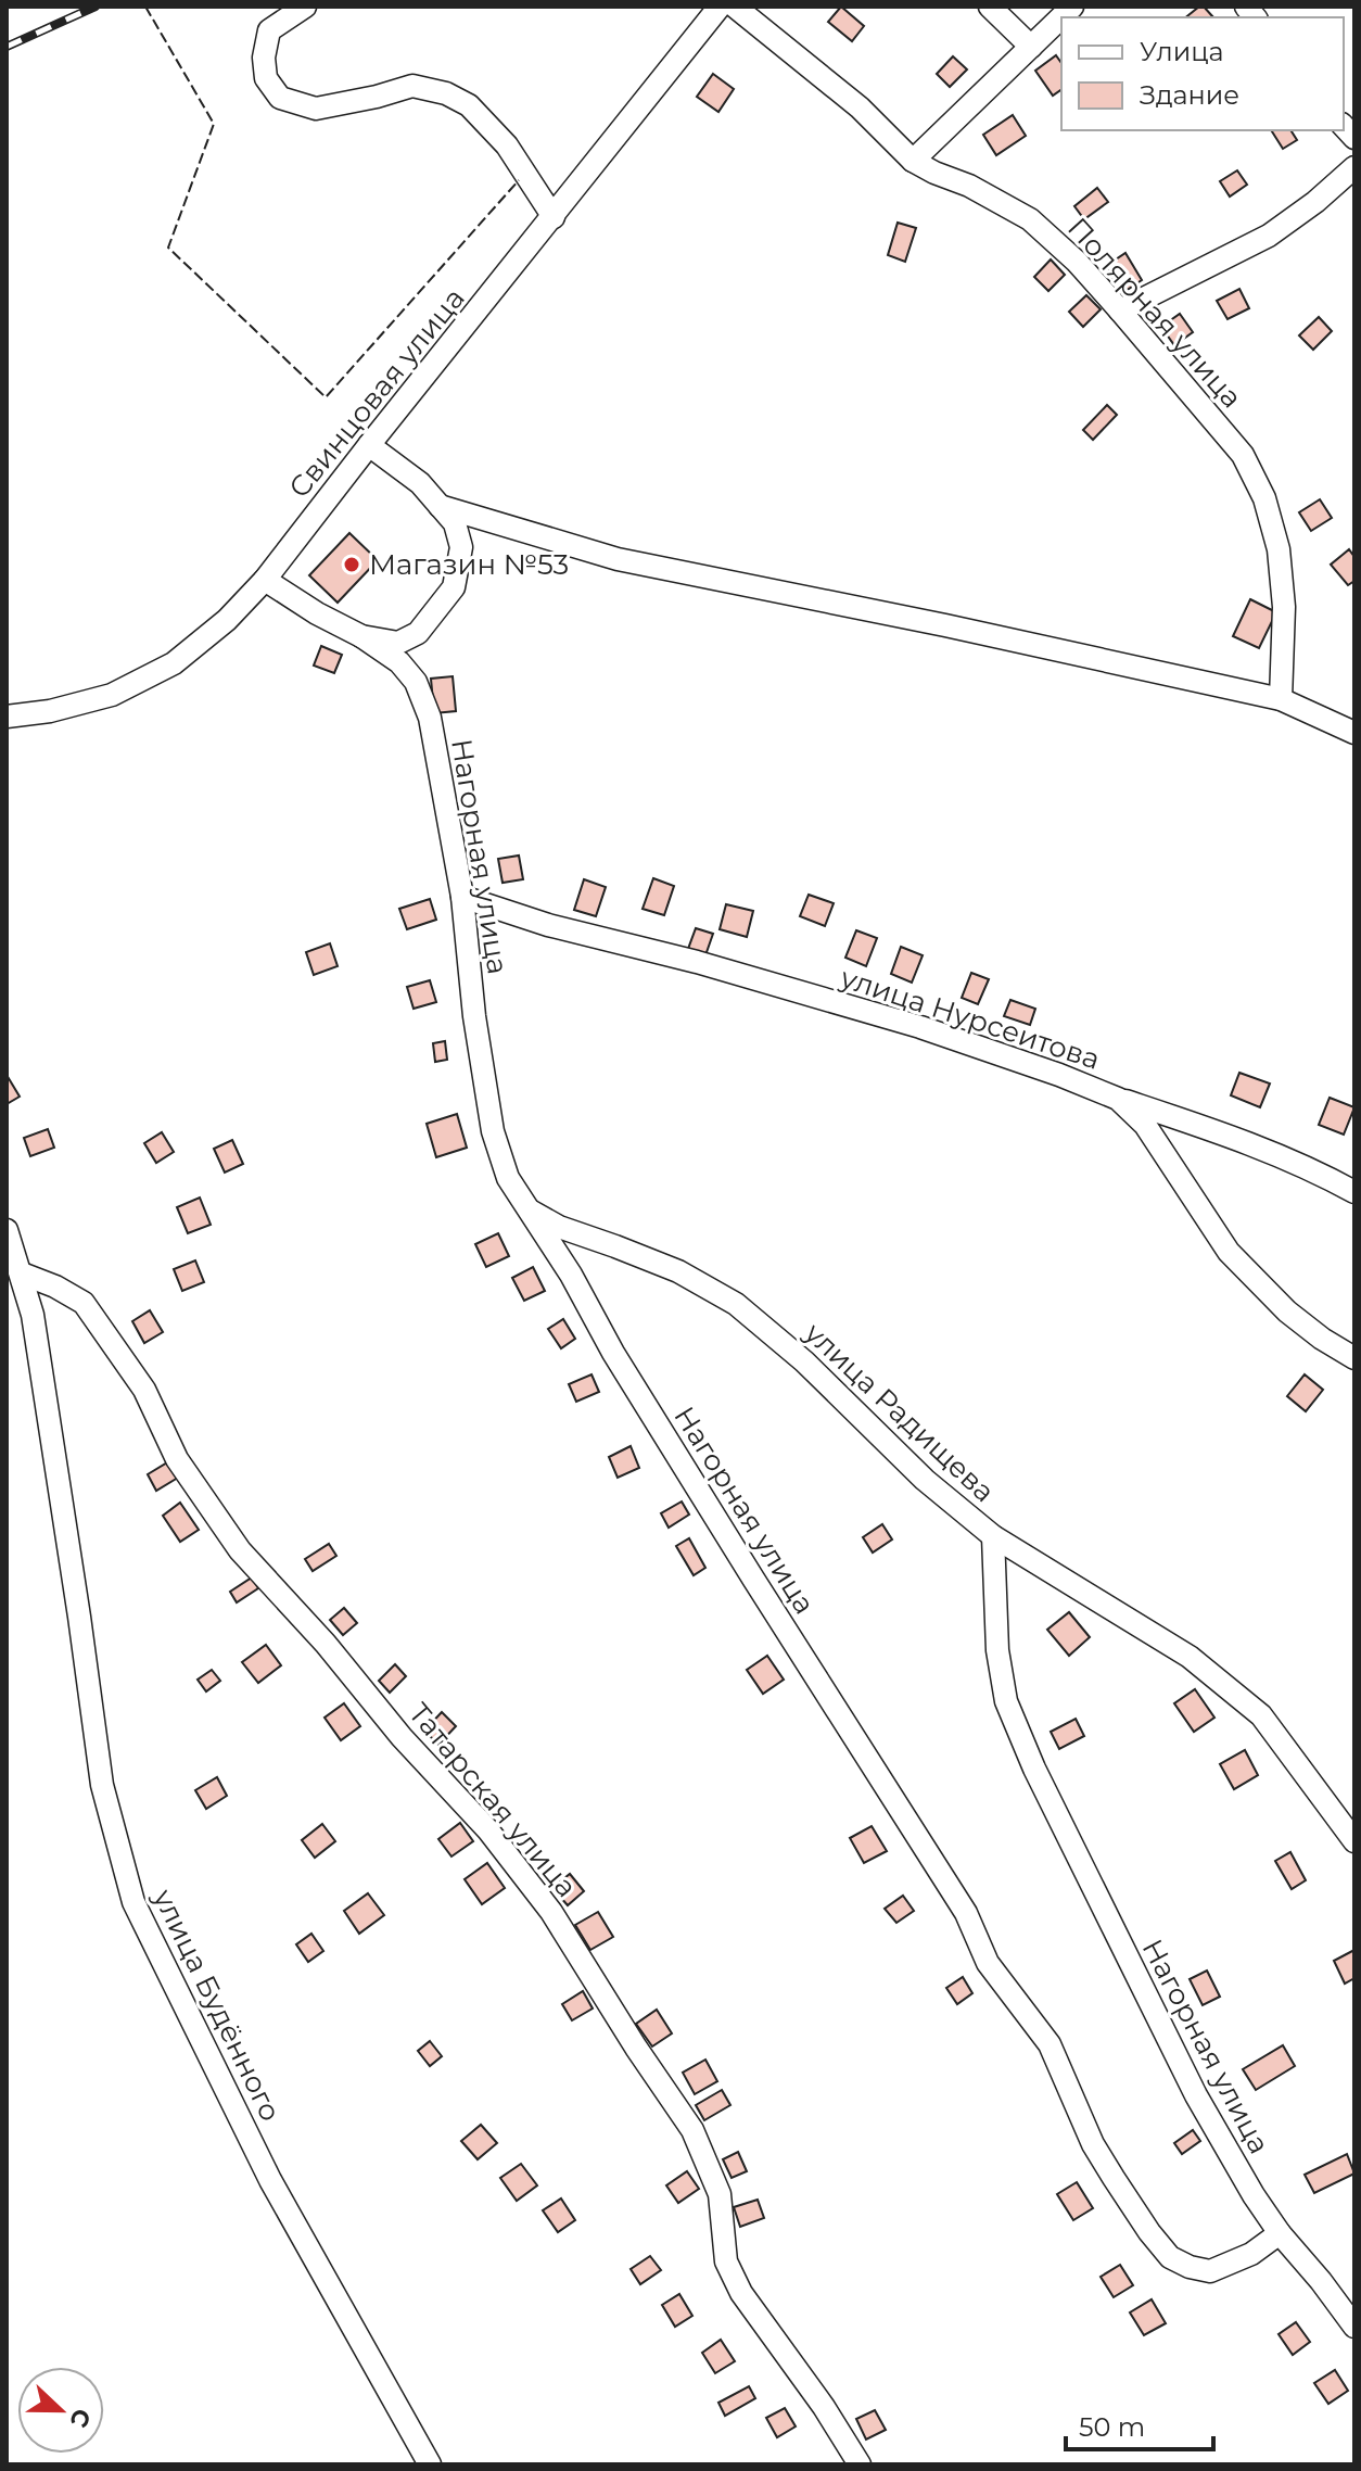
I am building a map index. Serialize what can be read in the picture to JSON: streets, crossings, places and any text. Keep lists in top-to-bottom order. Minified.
{"streets":{"street":["Полярная улица","Свинцовая улица","Нагорная улица","улица Нурсеитова","улица Радищева","Татарская улица","улица Будённого"]},"crossings":[["Нагорная улица","улица Нурсеитова"],["Нагорная улица","улица Радищева"],["Татарская улица","улица Будённого"]],"places":["Магазин №53"],"legend":["Улица","Здание"],"scale_bar":"50 m","north":"right"}
